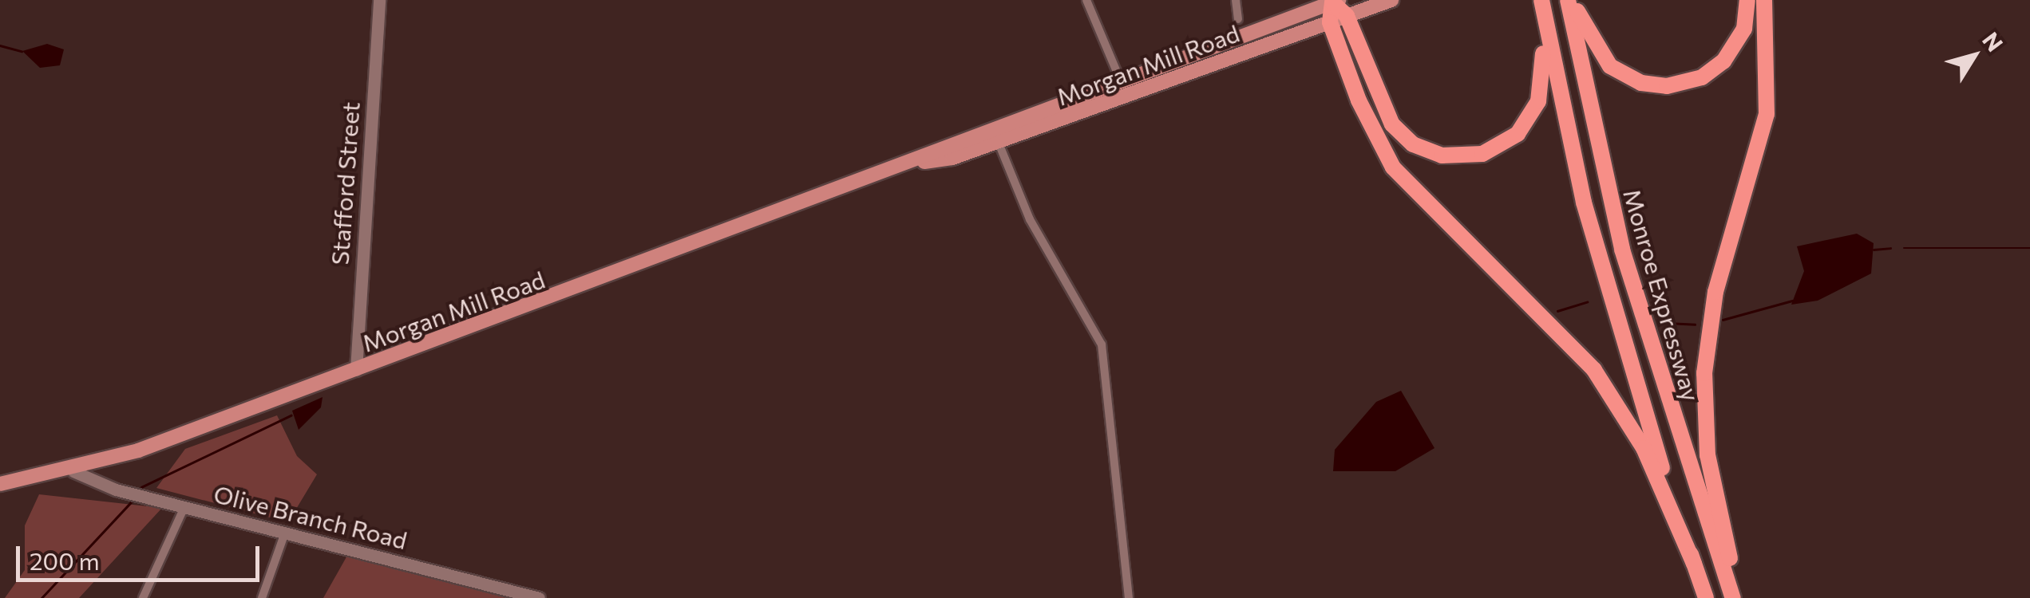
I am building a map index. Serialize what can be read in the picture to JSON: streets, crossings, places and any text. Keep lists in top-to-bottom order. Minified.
{"streets":{"highway":["Monroe Expressway"],"main road":["Morgan Mill Road"],"street":["Stafford Street","Olive Branch Road"]},"crossings":[["Morgan Mill Road","Stafford Street"],["Morgan Mill Road","Olive Branch Road"]],"scale_bar":"200 m","north":"top right"}
